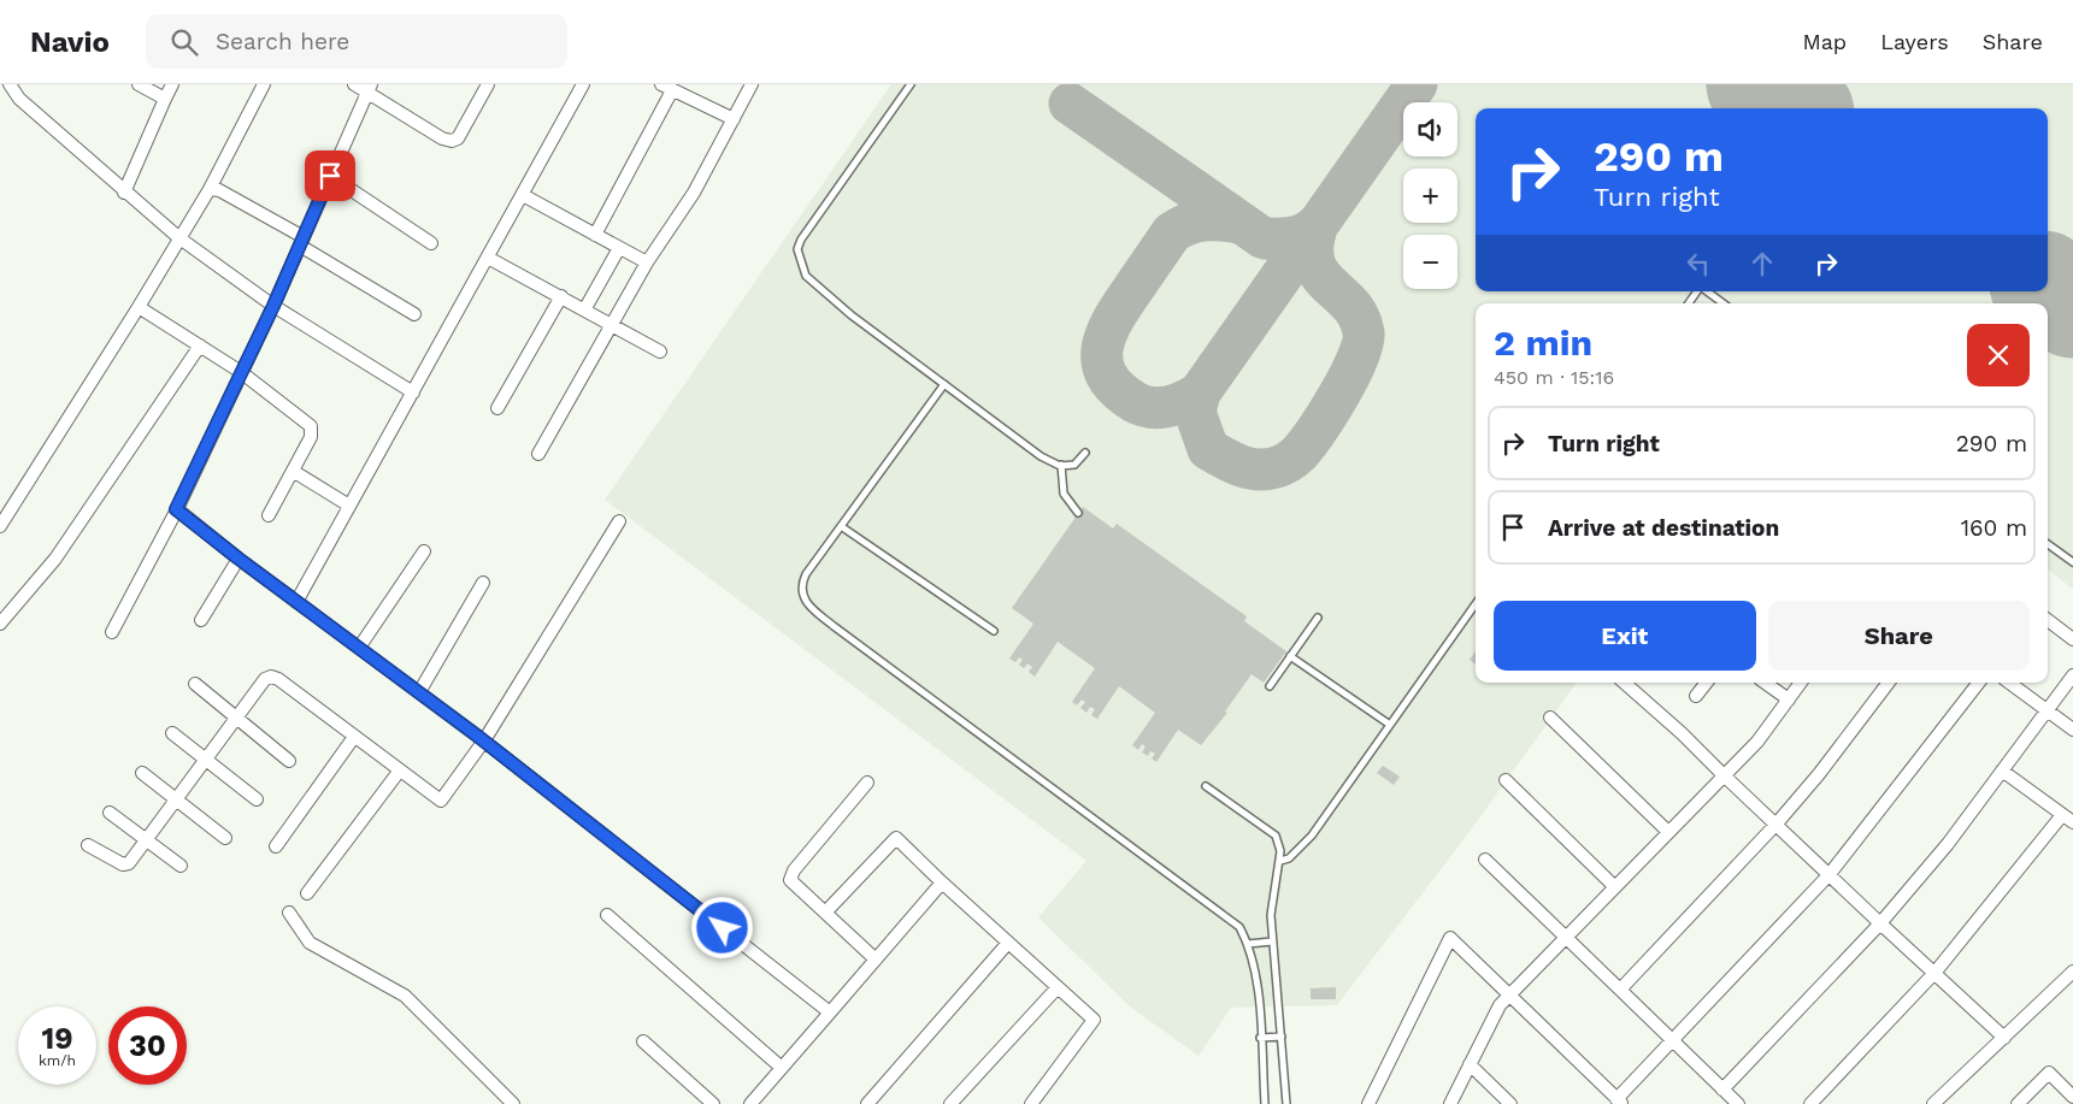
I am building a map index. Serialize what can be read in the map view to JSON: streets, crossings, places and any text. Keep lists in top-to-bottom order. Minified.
{"page":{"header":"Navio","search":"Search here","nav":["Map","Layers","Share"],"map_buttons":["+","−"],"turn":["290 m","Turn right"],"heading":["2 min","450 m · 15:16"],"list":[{"name":"Turn right","value":"290 m"},{"name":"Arrive at destination","value":"160 m"}],"buttons":["Exit","Share"],"speed":"19 km/h","limit":"30"}}
